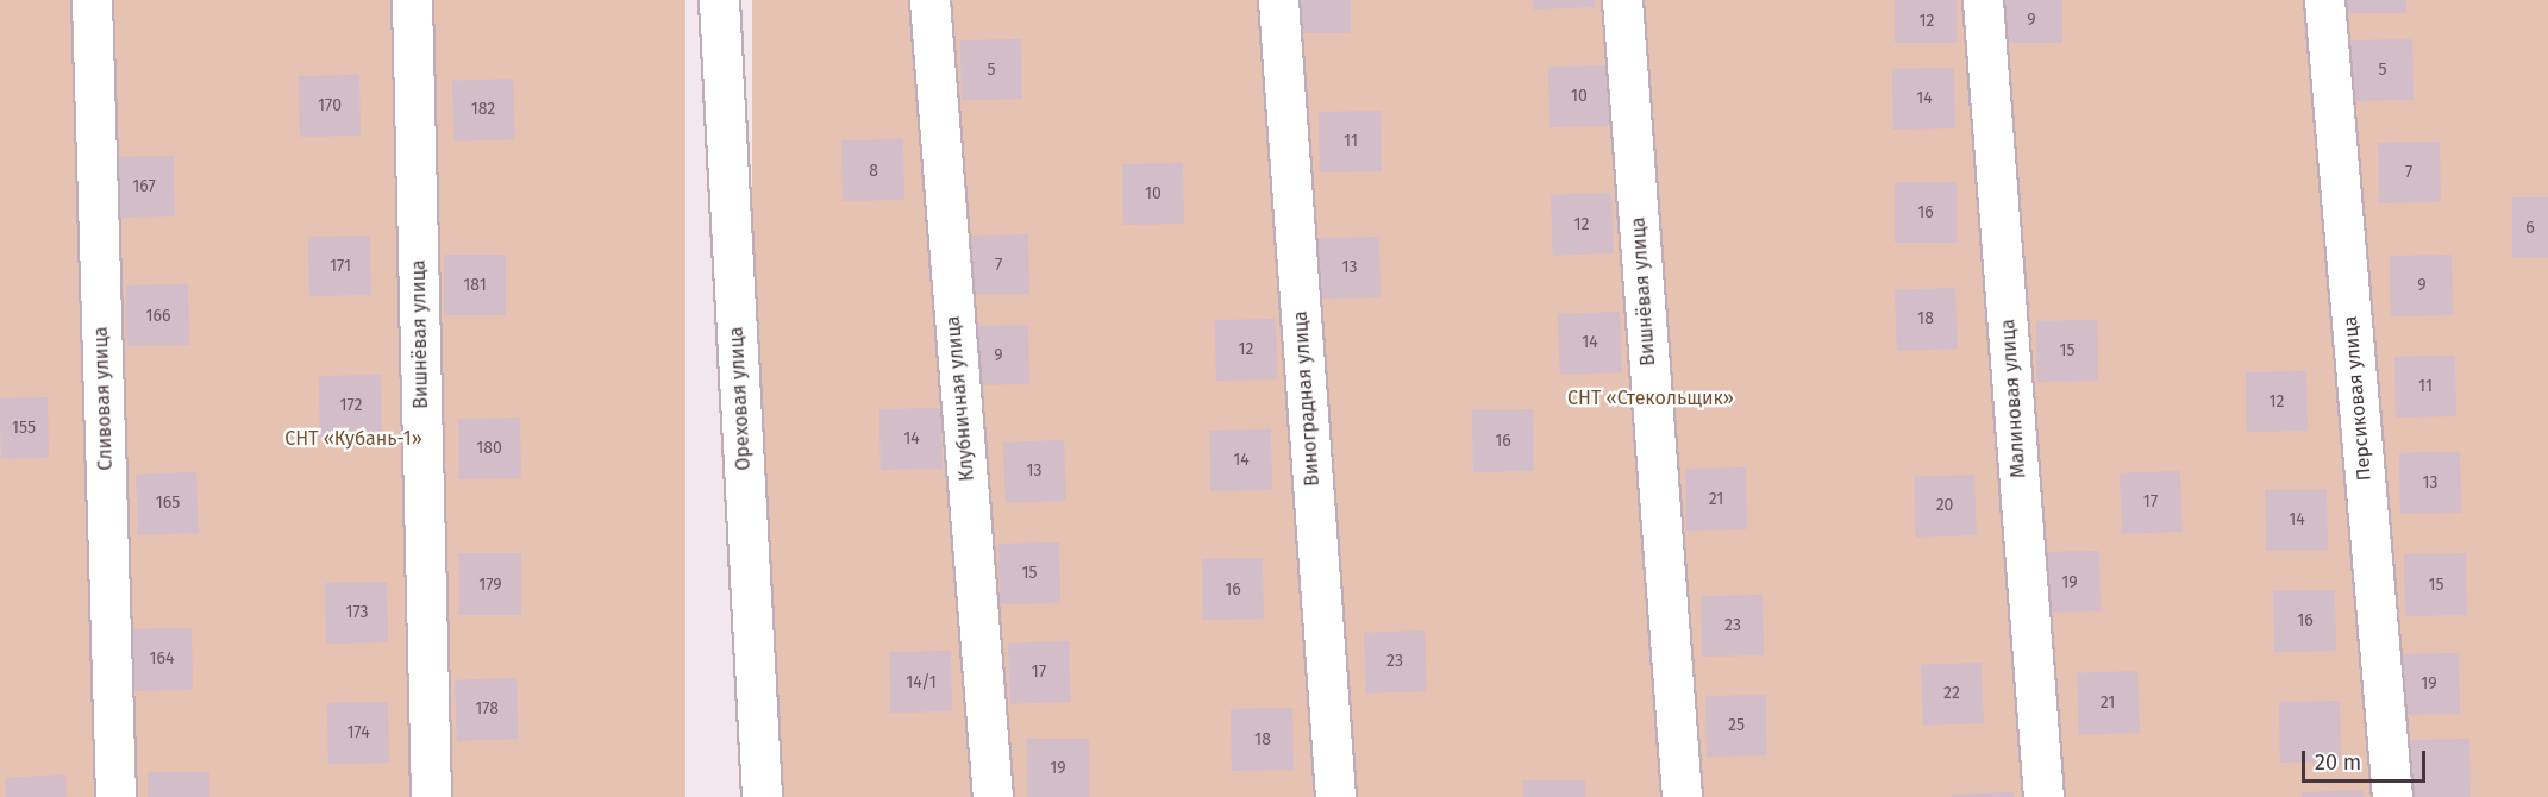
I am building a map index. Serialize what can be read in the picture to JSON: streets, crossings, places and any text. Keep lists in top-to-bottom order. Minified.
{"streets":{"street":["Вишнёвая улица","Сливовая улица","Ореховая улица","Клубничная улица","Виноградная улица","Малиновая улица","Персиковая улица"]},"parks":["СНТ «Стекольщик»","СНТ «Кубань-1»"],"house_numbers":["9","12","5","5","10","14","170","182","11","8","7","167","10","16","12","6","7","171","13","181","9","166","18","14","12","15","9","11","12","172","155","14","16","180","14","13","13","21","17","165","20","14","15","19","179","15","16","173","16","23","164","23","17","14/1","19","22","21","178","25","174","18","19"],"scale_bar":"20 m"}
